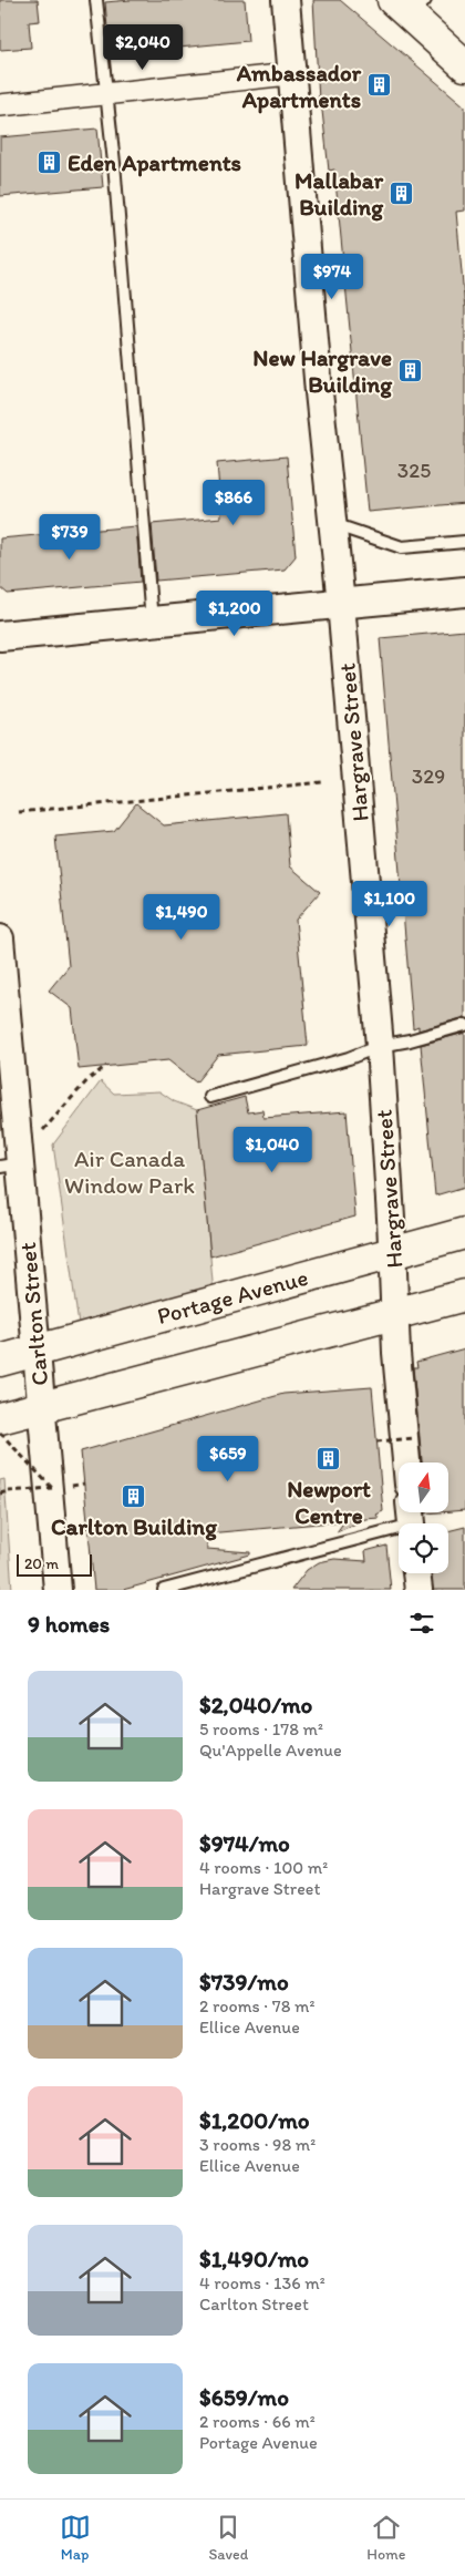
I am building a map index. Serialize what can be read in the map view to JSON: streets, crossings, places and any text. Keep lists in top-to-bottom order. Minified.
{"streets":{"main road":["Portage Avenue"],"street":["Hargrave Street","Carlton Street"]},"crossings":[["Hargrave Street","Portage Avenue"],["Portage Avenue","Carlton Street"]],"parks":["Air Canada Window Park"],"places":{"building":["Ambassador Apartments","Eden Apartments","Mallabar Building","New Hargrave Building","Newport Centre","Carlton Building"]},"house_numbers":["325","329"],"scale_bar":"20 m","north":"top","page":{"price":["$2,040","$974","$866","$739","$1,200","$1,100","$1,490","$1,040","$659"],"scale":"20 m","heading":"9 homes","list":[{"name":"$2,040/mo","note":"5 rooms · 178 m² · Qu'Appelle Avenue"},{"name":"$974/mo","note":"4 rooms · 100 m² · Hargrave Street"},{"name":"$739/mo","note":"2 rooms · 78 m² · Ellice Avenue"},{"name":"$1,200/mo","note":"3 rooms · 98 m² · Ellice Avenue"},{"name":"$1,490/mo","note":"4 rooms · 136 m² · Carlton Street"},{"name":"$659/mo","note":"2 rooms · 66 m² · Portage Avenue"}],"tabs":["Map","Saved","Home"]}}
